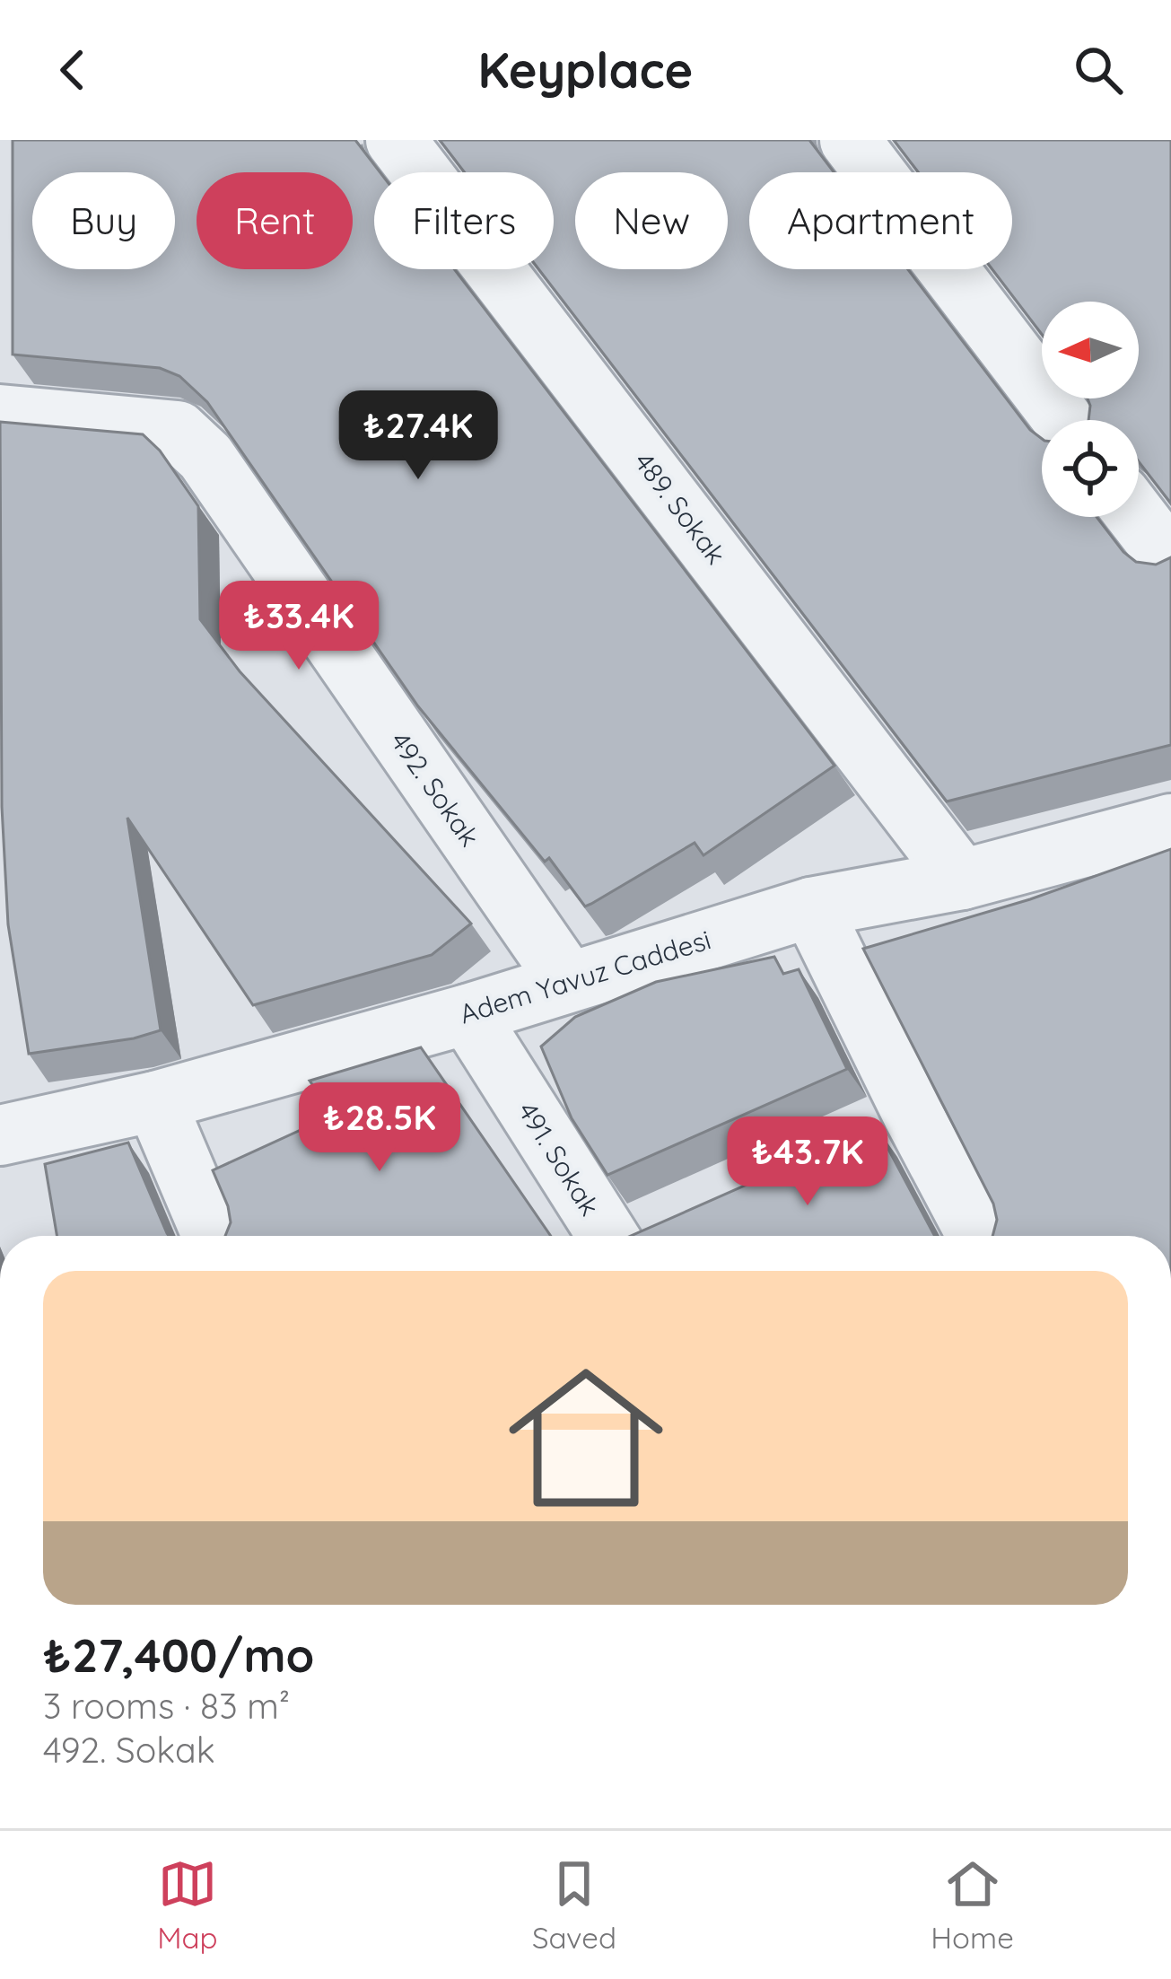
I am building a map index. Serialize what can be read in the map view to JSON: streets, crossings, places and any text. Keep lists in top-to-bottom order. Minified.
{"streets":{"street":["489. Sokak","492. Sokak","Adem Yavuz Caddesi","491. Sokak"]},"crossings":[["489. Sokak","Adem Yavuz Caddesi"],["492. Sokak","Adem Yavuz Caddesi"],["Adem Yavuz Caddesi","491. Sokak"]],"north":"left","page":{"header":"Keyplace","chip":["Buy","Rent","Filters","New","Apartment"],"price":["₺27.4K","₺33.4K","₺28.5K","₺43.7K"],"list":[{"name":"₺27,400/mo","note":"3 rooms · 83 m² · 492. Sokak"}],"tabs":["Map","Saved","Home"]}}
